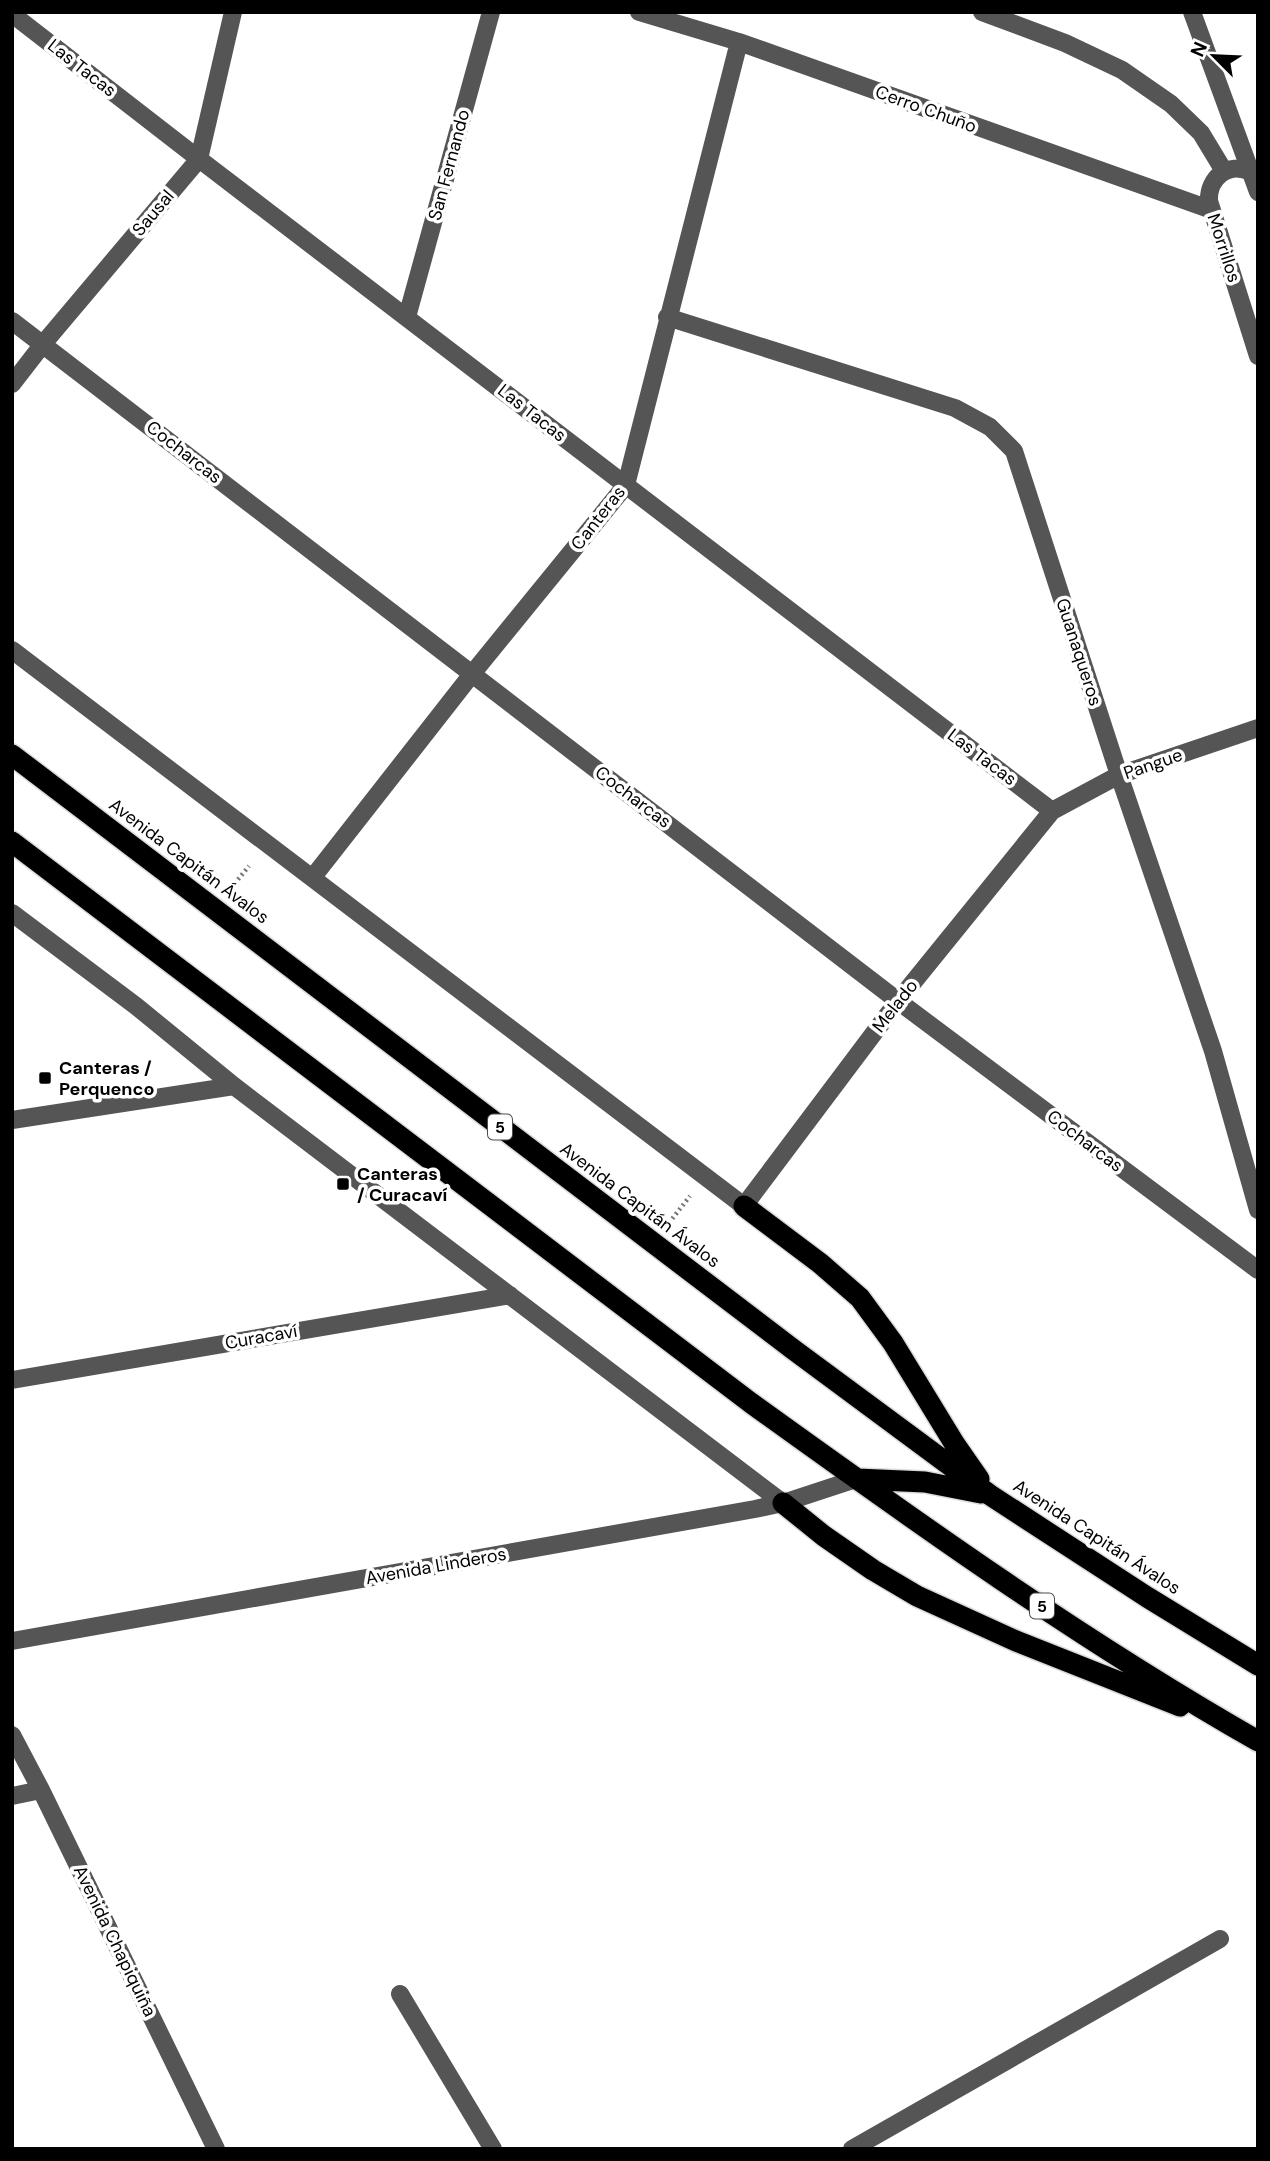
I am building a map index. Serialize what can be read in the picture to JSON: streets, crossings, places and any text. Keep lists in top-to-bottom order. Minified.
{"streets":{"highway":["Avenida Capitán Ávalos","5"],"street":["Las Tacas","Cerro Chuño","San Fernando","Sausal","Morrillos","Cocharcas","Canteras","Guanaqueros","Pangue","Melado","Curacaví","Avenida Linderos","Avenida Chapiquiña"]},"crossings":[["Las Tacas","San Fernando"],["Las Tacas","Sausal"],["Las Tacas","Canteras"],["Las Tacas","Pangue"],["Las Tacas","Melado"],["Cerro Chuño","Morrillos"],["Cerro Chuño","Canteras"],["Sausal","Cocharcas"],["Cocharcas","Canteras"],["Cocharcas","Melado"],["Canteras","Guanaqueros"],["Guanaqueros","Pangue"],["Pangue","Melado"],["5","Avenida Linderos"]],"places":{"transit":["Canteras / Perquenco","Canteras / Curacaví"]},"north":"top left"}
